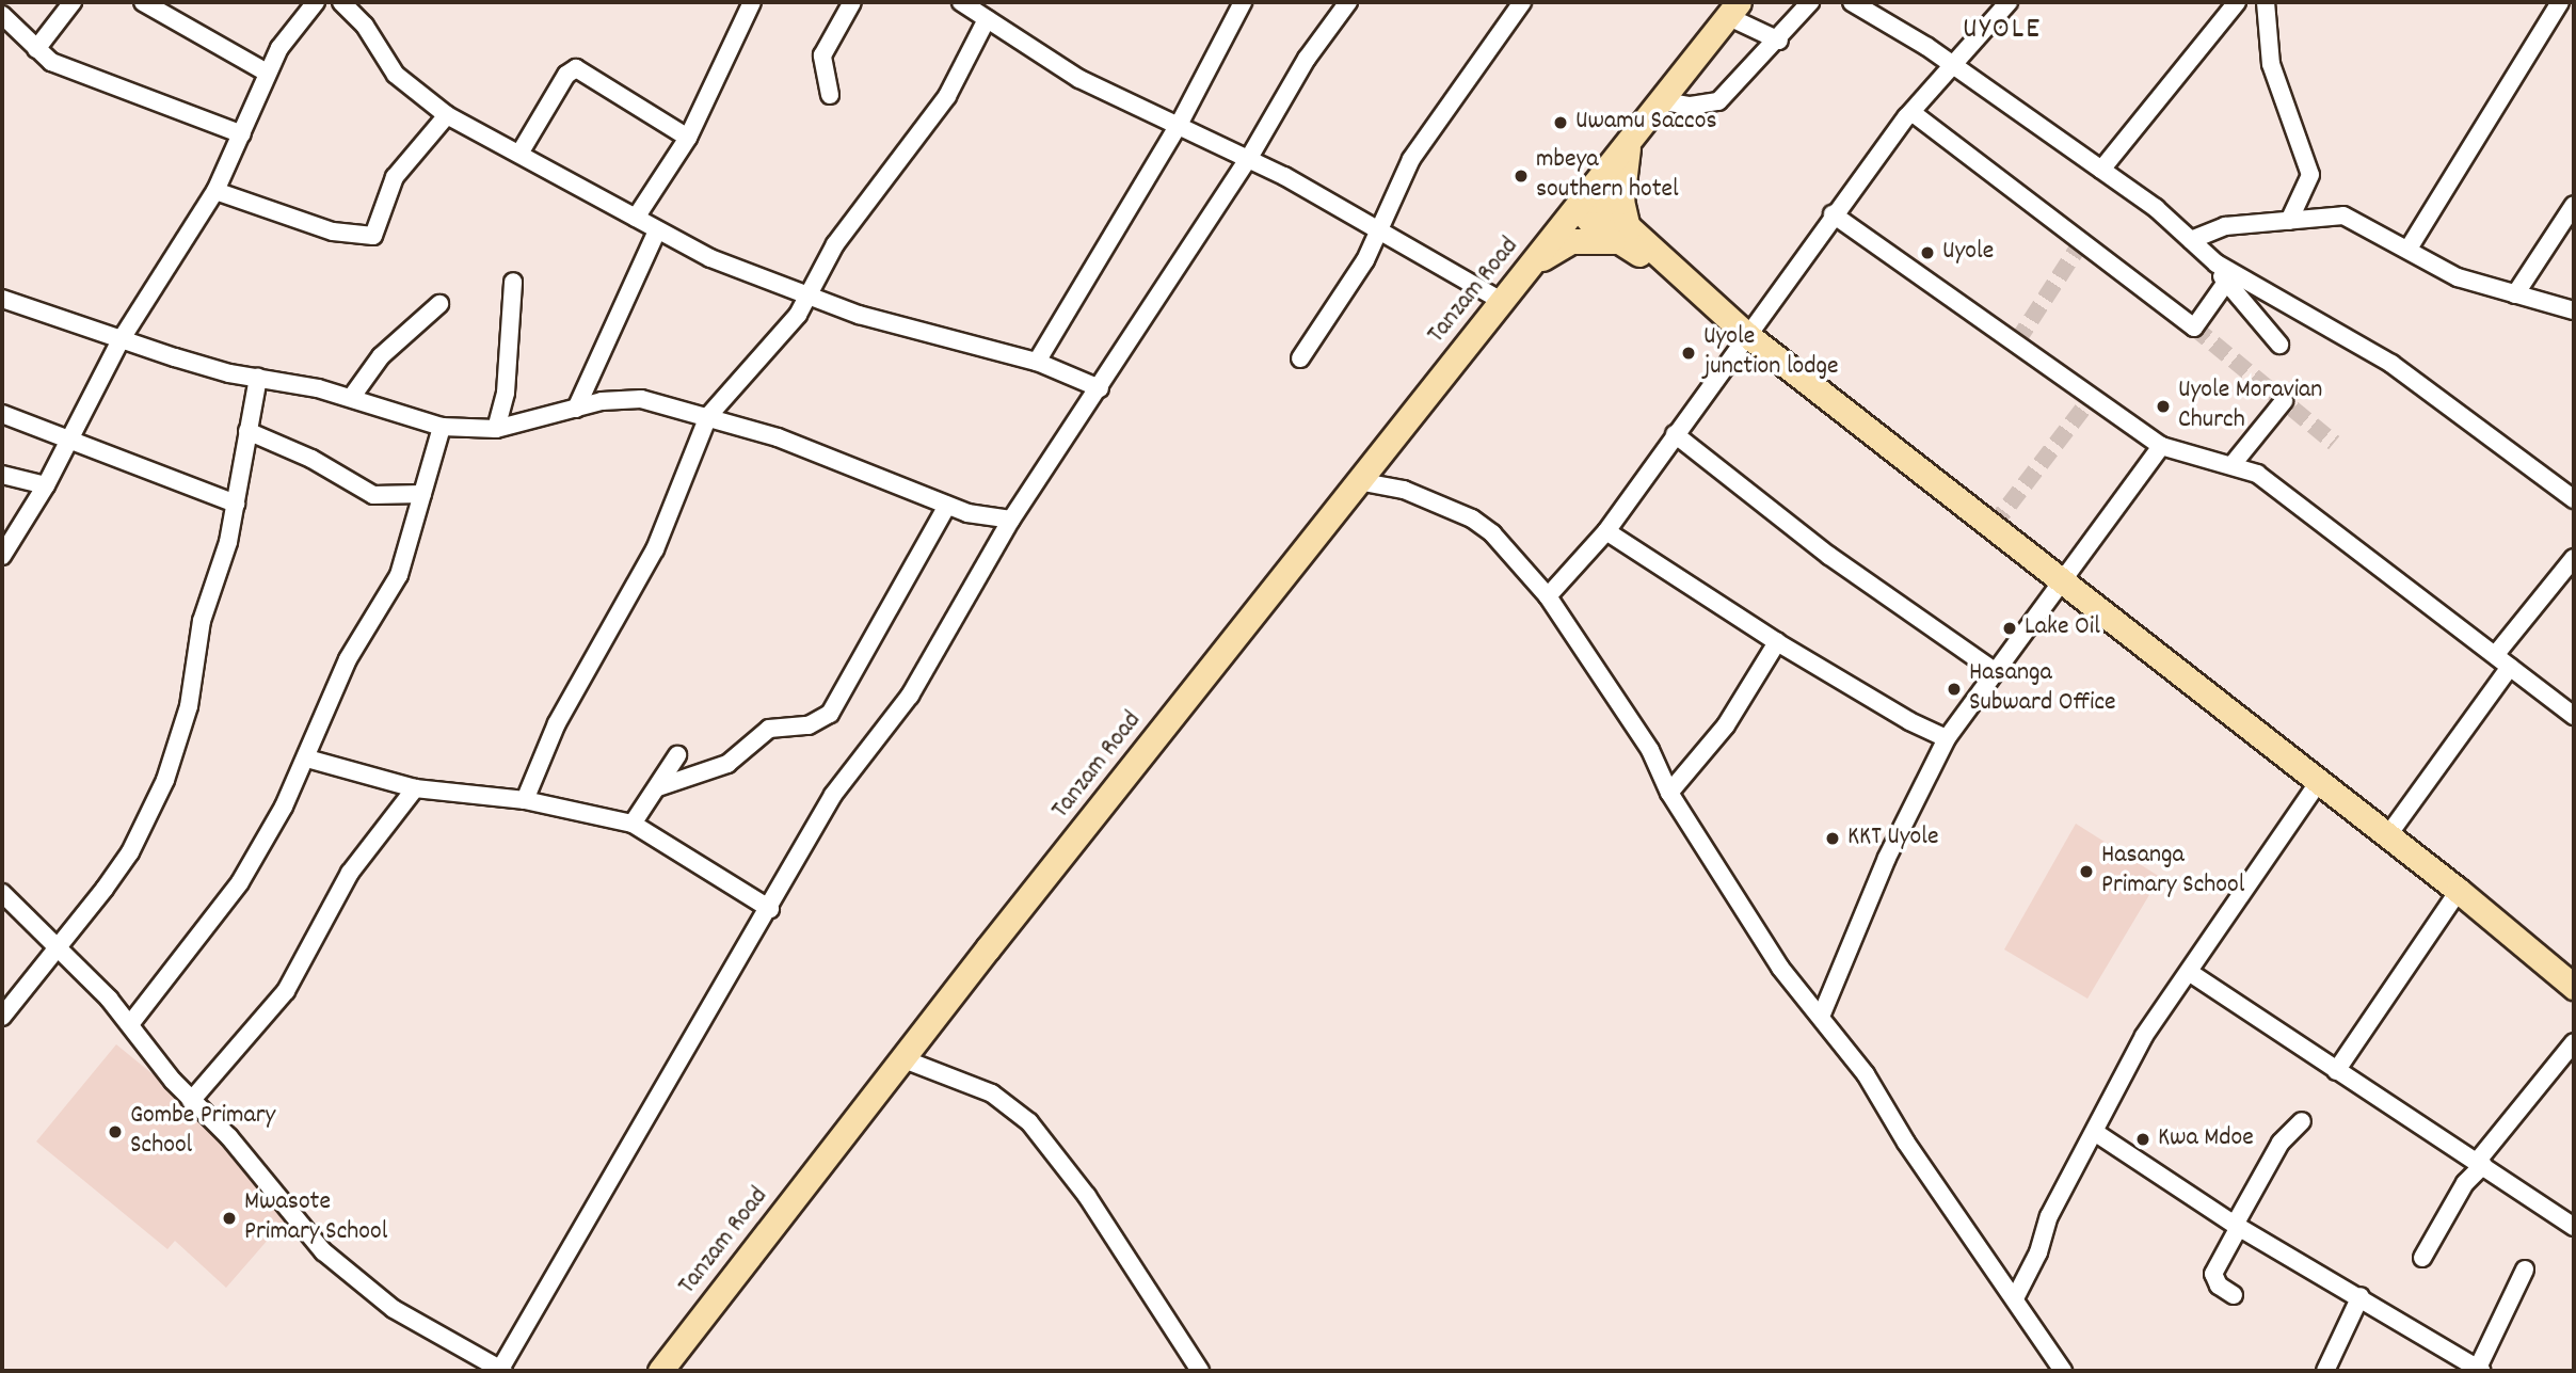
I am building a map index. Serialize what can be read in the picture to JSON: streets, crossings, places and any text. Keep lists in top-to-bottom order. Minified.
{"streets":{"highway":["Tanzam Road"]},"districts":["UYOLE"],"places":["Uwamu Saccos","mbeya southern hotel","Uyole","Uyole junction lodge","Uyole Moravian Church","Lake Oil","Hasanga Subward Office","KKT Uyole","Hasanga Primary School","Gombe Primary School","Kwa Mdoe","Mwasote Primary School"]}
